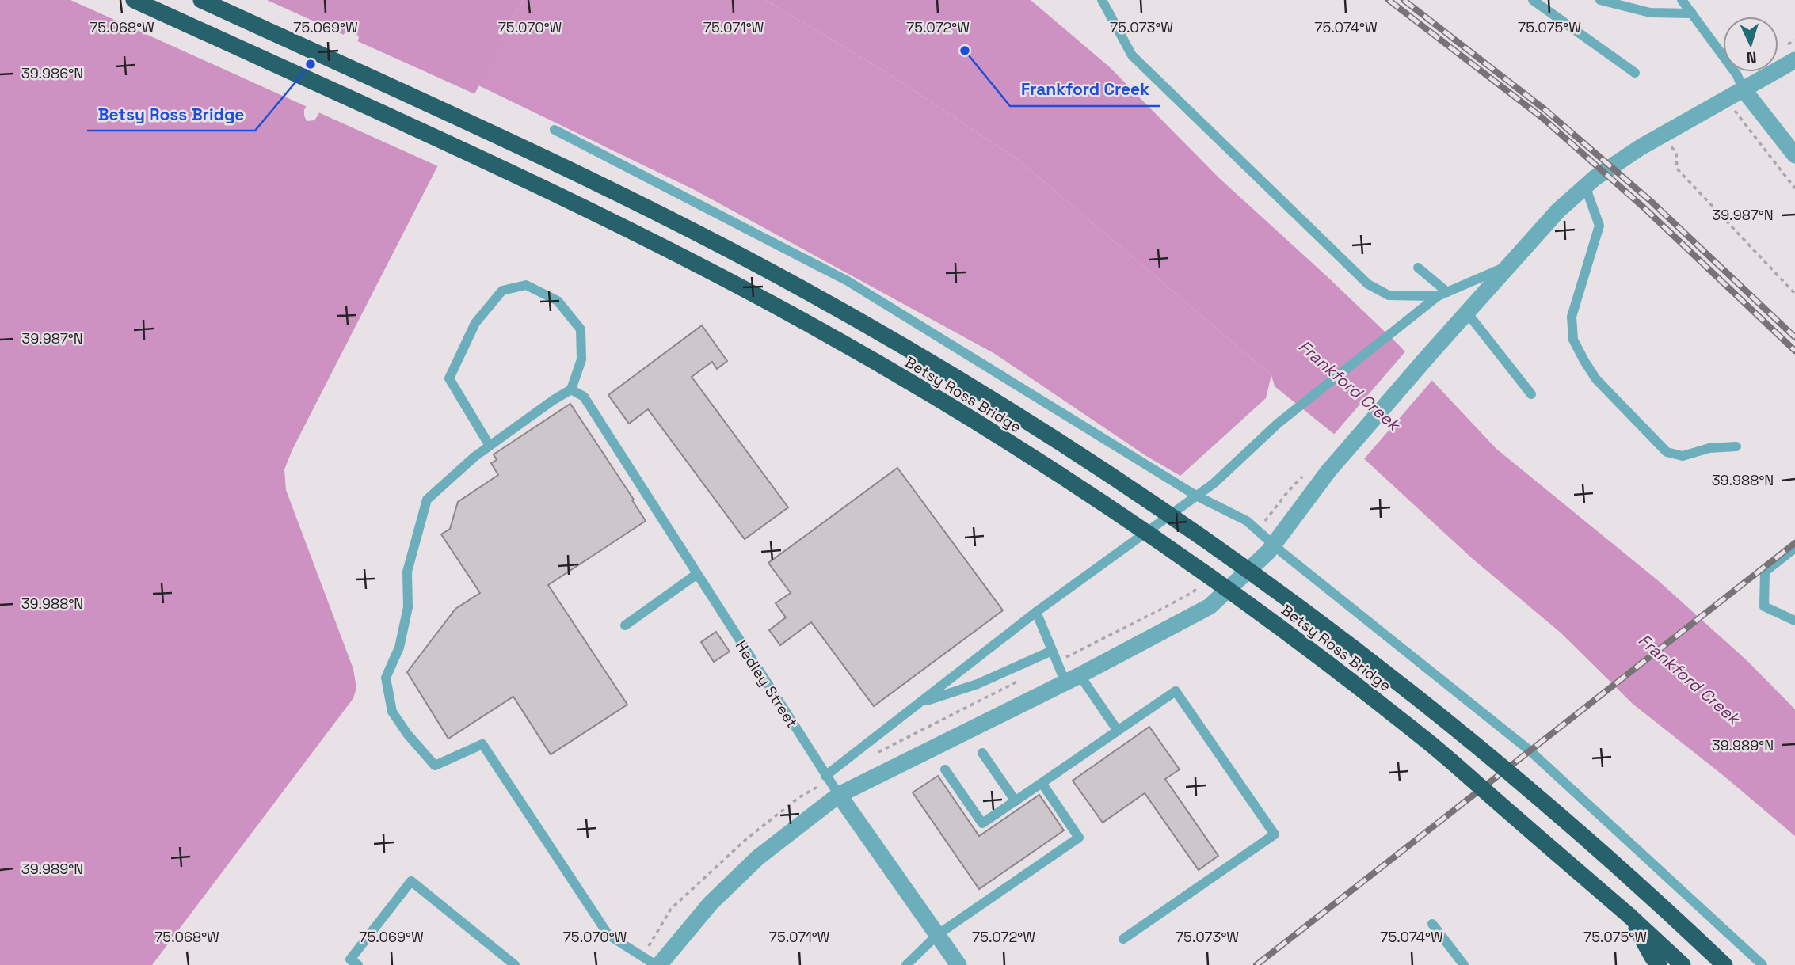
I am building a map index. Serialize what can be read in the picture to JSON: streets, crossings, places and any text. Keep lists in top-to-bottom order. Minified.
{"streets":{"highway":["Betsy Ross Bridge"],"street":["Hedley Street"]},"water":["Frankford Creek"],"places":["Frankford Creek","Betsy Ross Bridge"],"north":"bottom","coordinates":["75.068°W","75.069°W","75.070°W","75.071°W","75.072°W","75.073°W","75.074°W","75.075°W","39.986°N","39.987°N","39.988°N","39.989°N"]}
